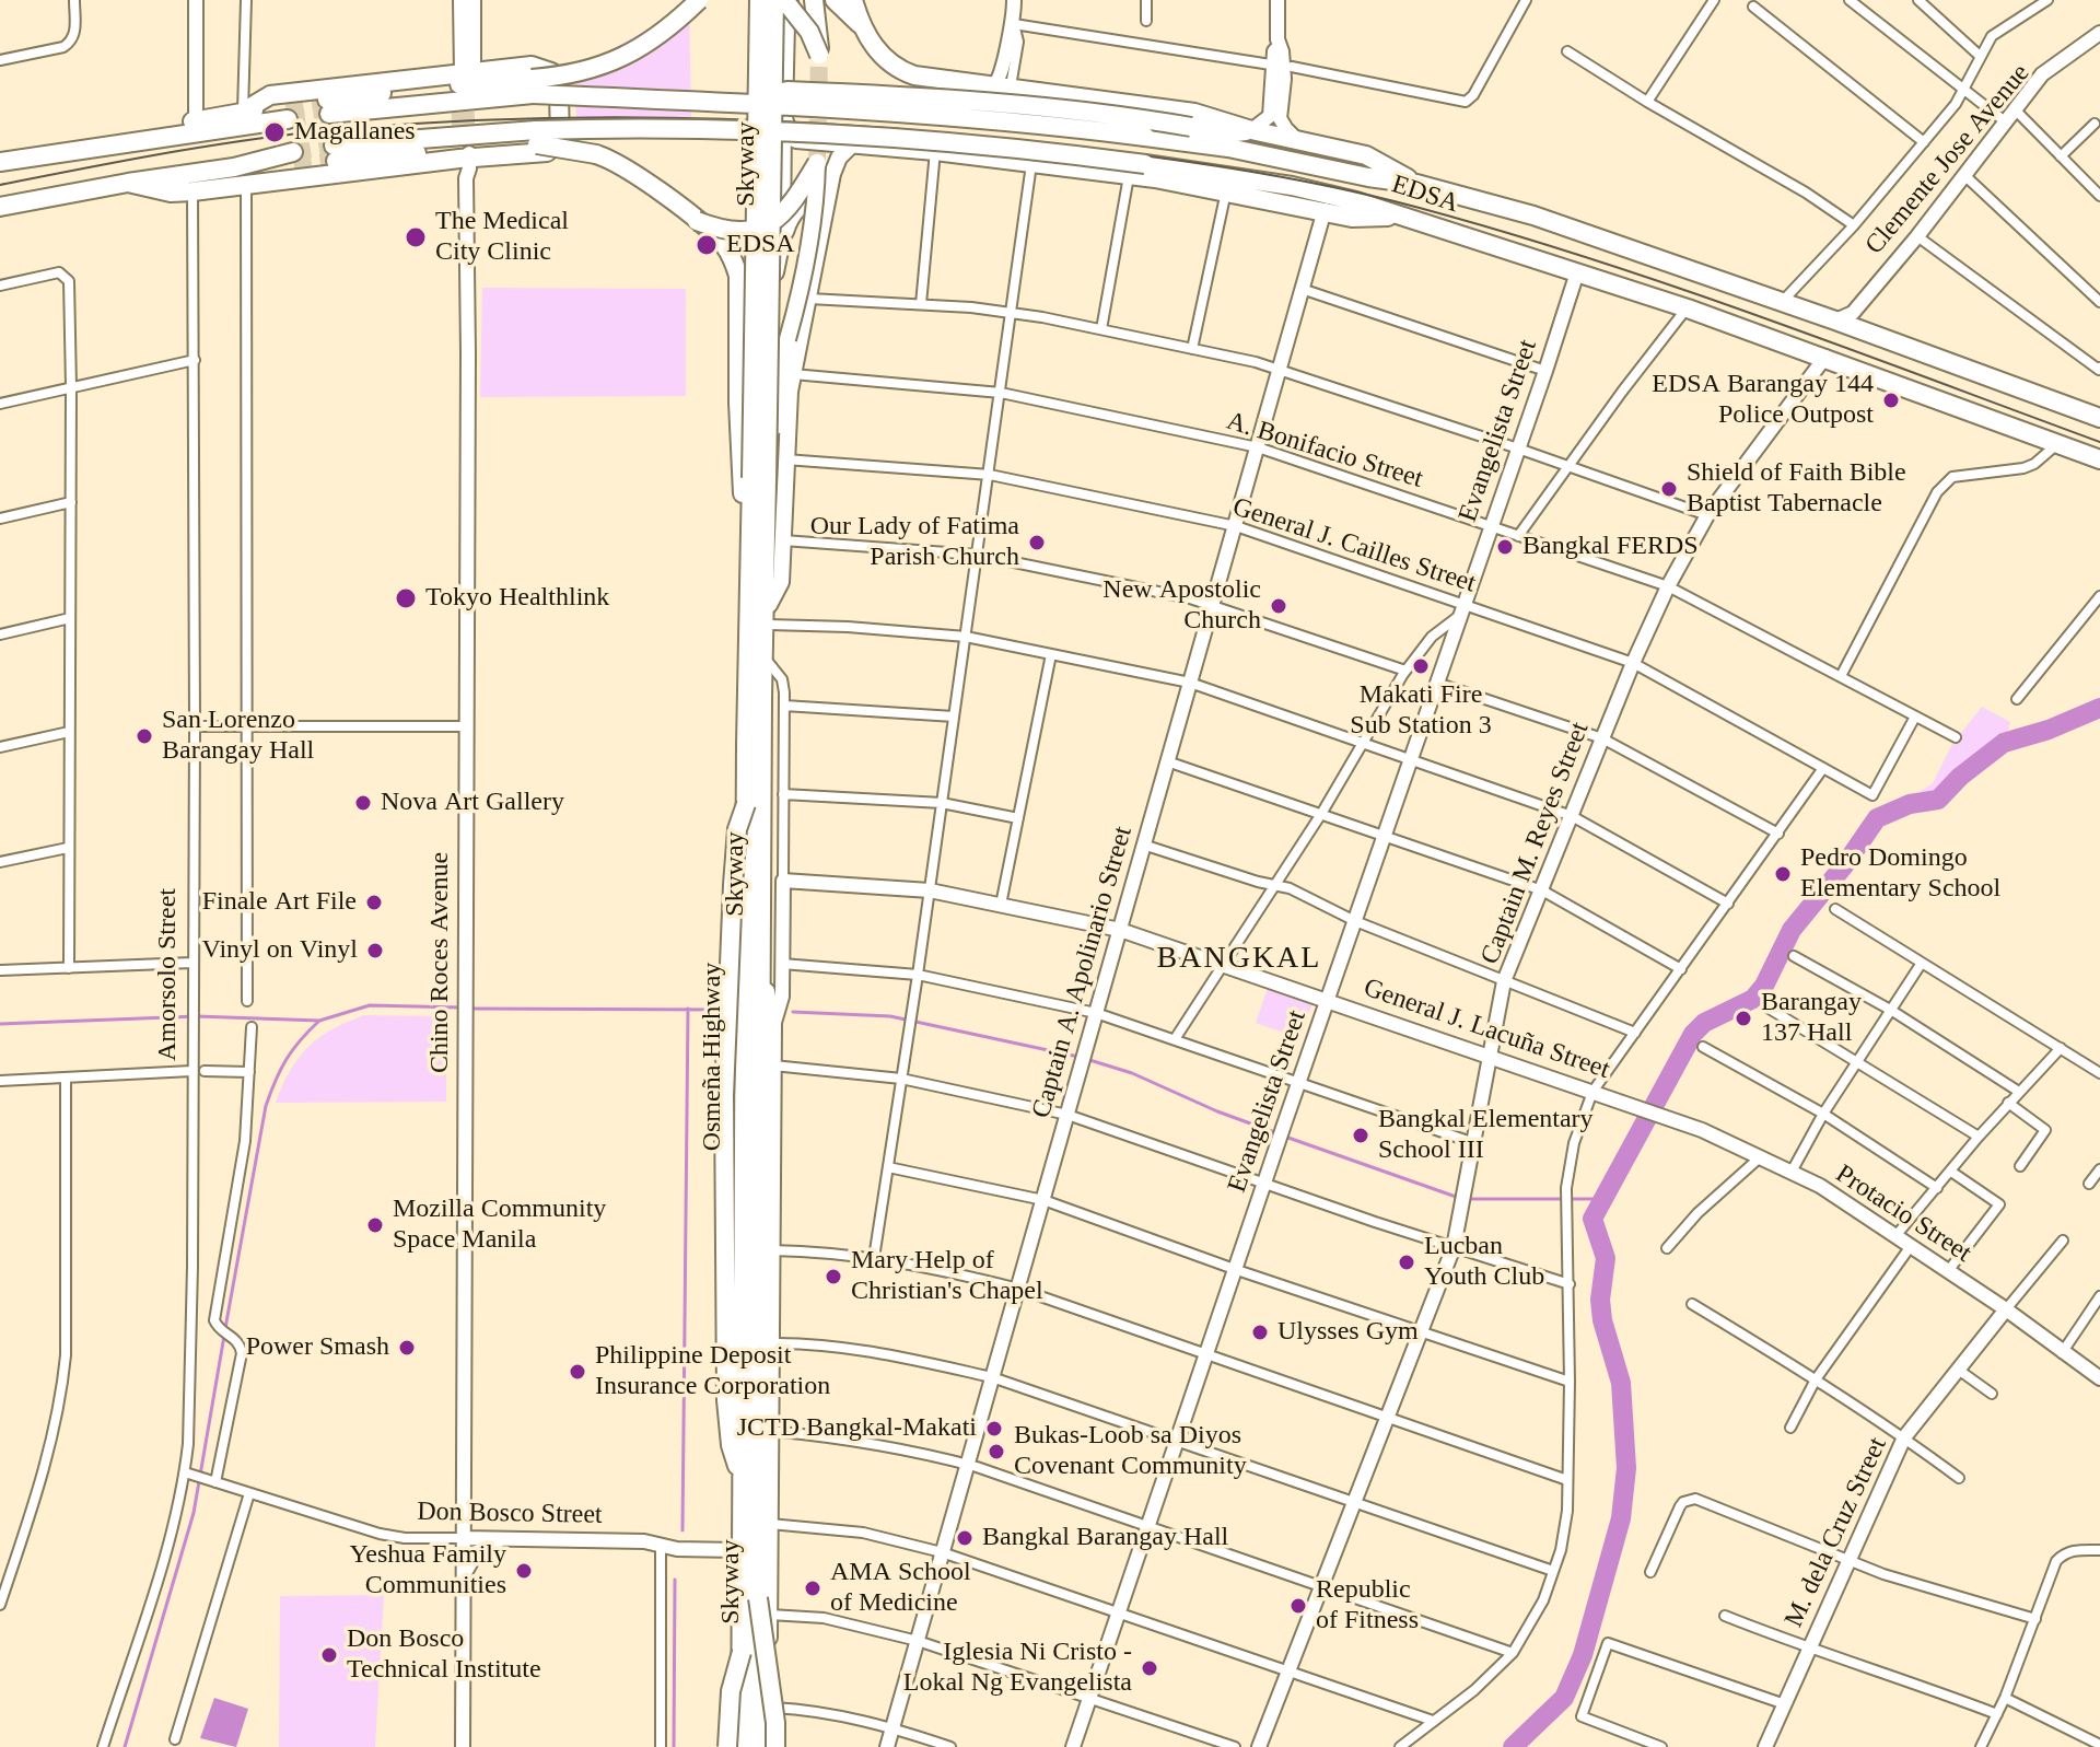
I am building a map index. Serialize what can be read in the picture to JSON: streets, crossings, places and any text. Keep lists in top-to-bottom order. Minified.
{"streets":{"highway":["Skyway","EDSA"],"main road":["Osmeña Highway"],"street":["Clemente Jose Avenue","Evangelista Street","A. Bonifacio Street","General J. Cailles Street","Captain M. Reyes Street","Chino Roces Avenue","Captain A. Apolinario Street","Amorsolo Street","General J. Lacuña Street","Protacio Street","Don Bosco Street","M. dela Cruz Street"]},"crossings":[["Clemente Jose Avenue","EDSA"],["Skyway","Osmeña Highway"],["EDSA","Evangelista Street"],["EDSA","Captain M. Reyes Street"],["Evangelista Street","A. Bonifacio Street"],["Evangelista Street","General J. Cailles Street"],["Evangelista Street","General J. Lacuña Street"],["A. Bonifacio Street","General J. Cailles Street"],["A. Bonifacio Street","Captain M. Reyes Street"],["A. Bonifacio Street","Captain A. Apolinario Street"],["A. Bonifacio Street","Osmeña Highway"],["General J. Cailles Street","Captain M. Reyes Street"],["General J. Cailles Street","Captain A. Apolinario Street"],["General J. Cailles Street","Osmeña Highway"],["Captain M. Reyes Street","General J. Lacuña Street"],["Chino Roces Avenue","Don Bosco Street"],["Captain A. Apolinario Street","General J. Lacuña Street"],["Amorsolo Street","Don Bosco Street"],["General J. Lacuña Street","Osmeña Highway"],["General J. Lacuña Street","Protacio Street"],["Osmeña Highway","Don Bosco Street"],["Protacio Street","M. dela Cruz Street"]],"districts":["BANGKAL"],"places":["Magallanes","The Medical City Clinic","EDSA","EDSA Barangay 144 Police Outpost","Shield of Faith Bible Baptist Tabernacle","Our Lady of Fatima Parish Church","Bangkal FERDS","Tokyo Healthlink","New Apostolic Church","Makati Fire Sub Station 3","San Lorenzo Barangay Hall","Nova Art Gallery","Pedro Domingo Elementary School","Finale Art File","Vinyl on Vinyl","Barangay 137 Hall","Bangkal Elementary School III","Mozilla Community Space Manila","Lucban Youth Club","Mary Help of Christian's Chapel","Ulysses Gym","Power Smash","Philippine Deposit Insurance Corporation","JCTD Bangkal-Makati","Bukas-Loob sa Diyos Covenant Community","Bangkal Barangay Hall","Yeshua Family Communities","AMA School of Medicine","Republic of Fitness","Don Bosco Technical Institute","Iglesia Ni Cristo - Lokal Ng Evangelista"]}
